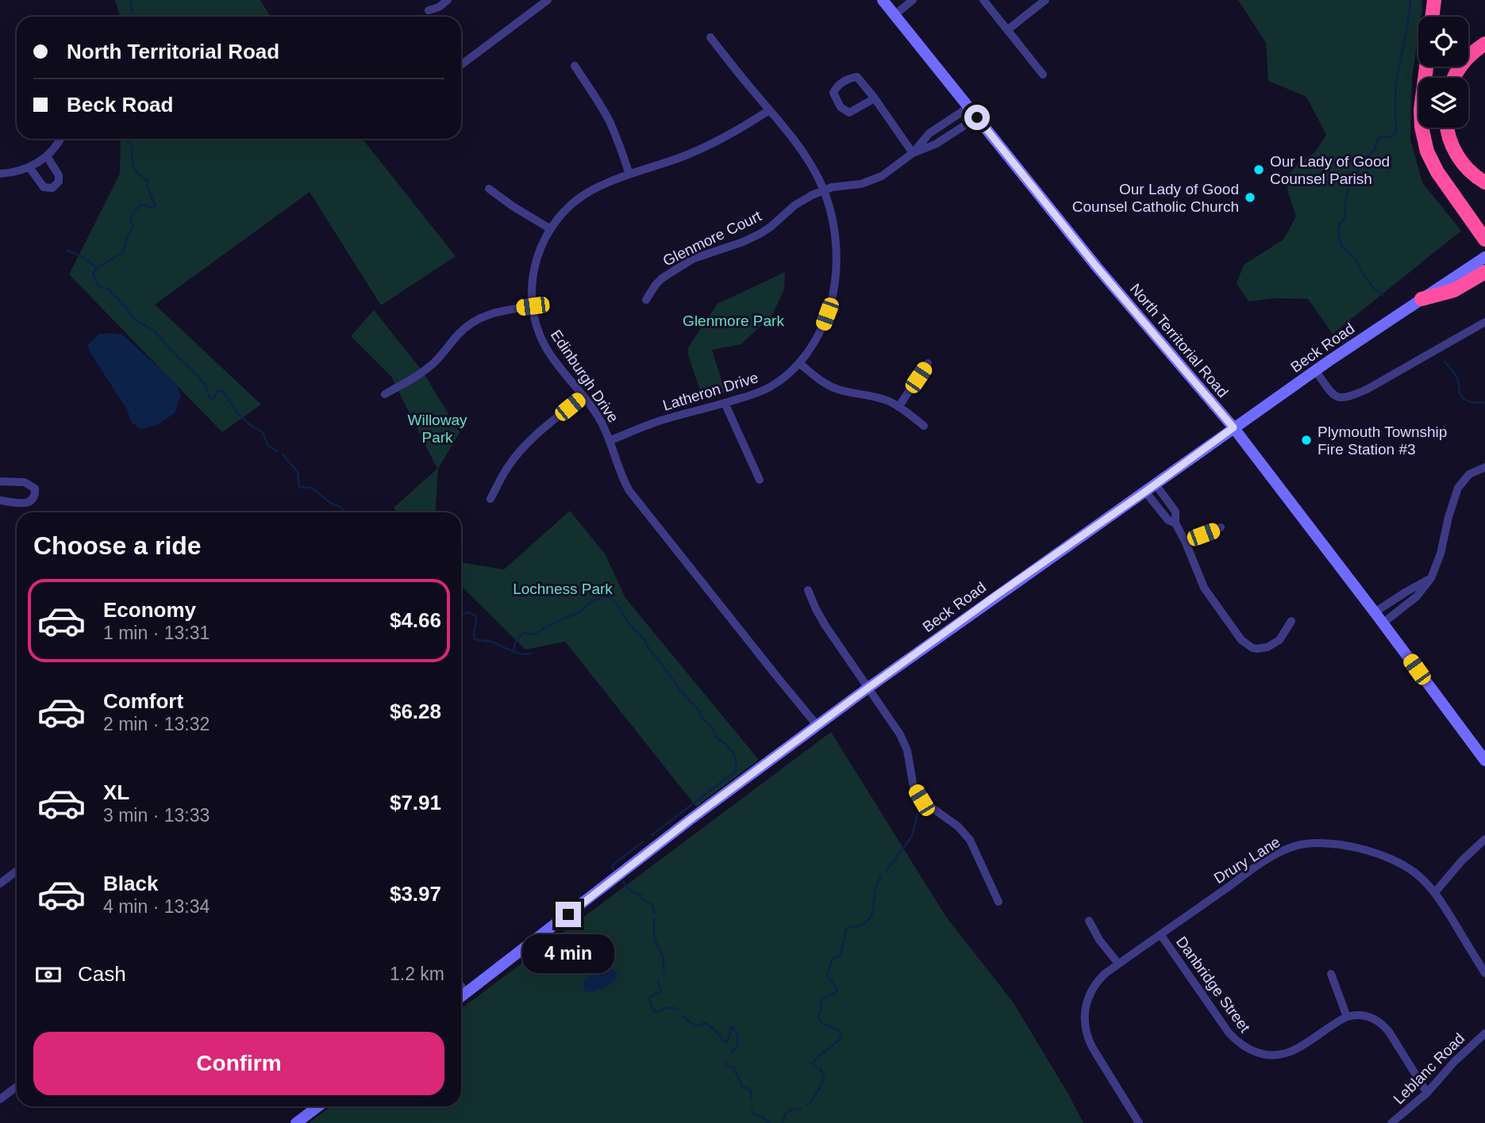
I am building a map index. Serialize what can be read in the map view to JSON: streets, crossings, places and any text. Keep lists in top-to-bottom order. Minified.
{"streets":{"main road":["North Territorial Road","Beck Road"],"street":["Glenmore Court","Edinburgh Drive","Latheron Drive","Drury Lane","Danbridge Street","Leblanc Road"]},"crossings":[["Glenmore Court","Latheron Drive"],["North Territorial Road","Beck Road"],["Beck Road","Edinburgh Drive"],["Edinburgh Drive","Latheron Drive"],["Drury Lane","Danbridge Street"]],"parks":["Glenmore Park","Willoway Park","Lochness Park"],"places":["Our Lady of Good Counsel Parish","Our Lady of Good Counsel Catholic Church","Plymouth Township Fire Station #3"],"page":{"banner":["North Territorial Road","Beck Road"],"heading":"Choose a ride","list":[{"name":"Economy","note":"1 min · 13:31","value":"$4.66"},{"name":"Comfort","note":"2 min · 13:32","value":"$6.28"},{"name":"XL","note":"3 min · 13:33","value":"$7.91"},{"name":"Black","note":"4 min · 13:34","value":"$3.97"}],"bubble":"4 min","pay":["Cash","1.2 km"],"buttons":"Confirm"}}
